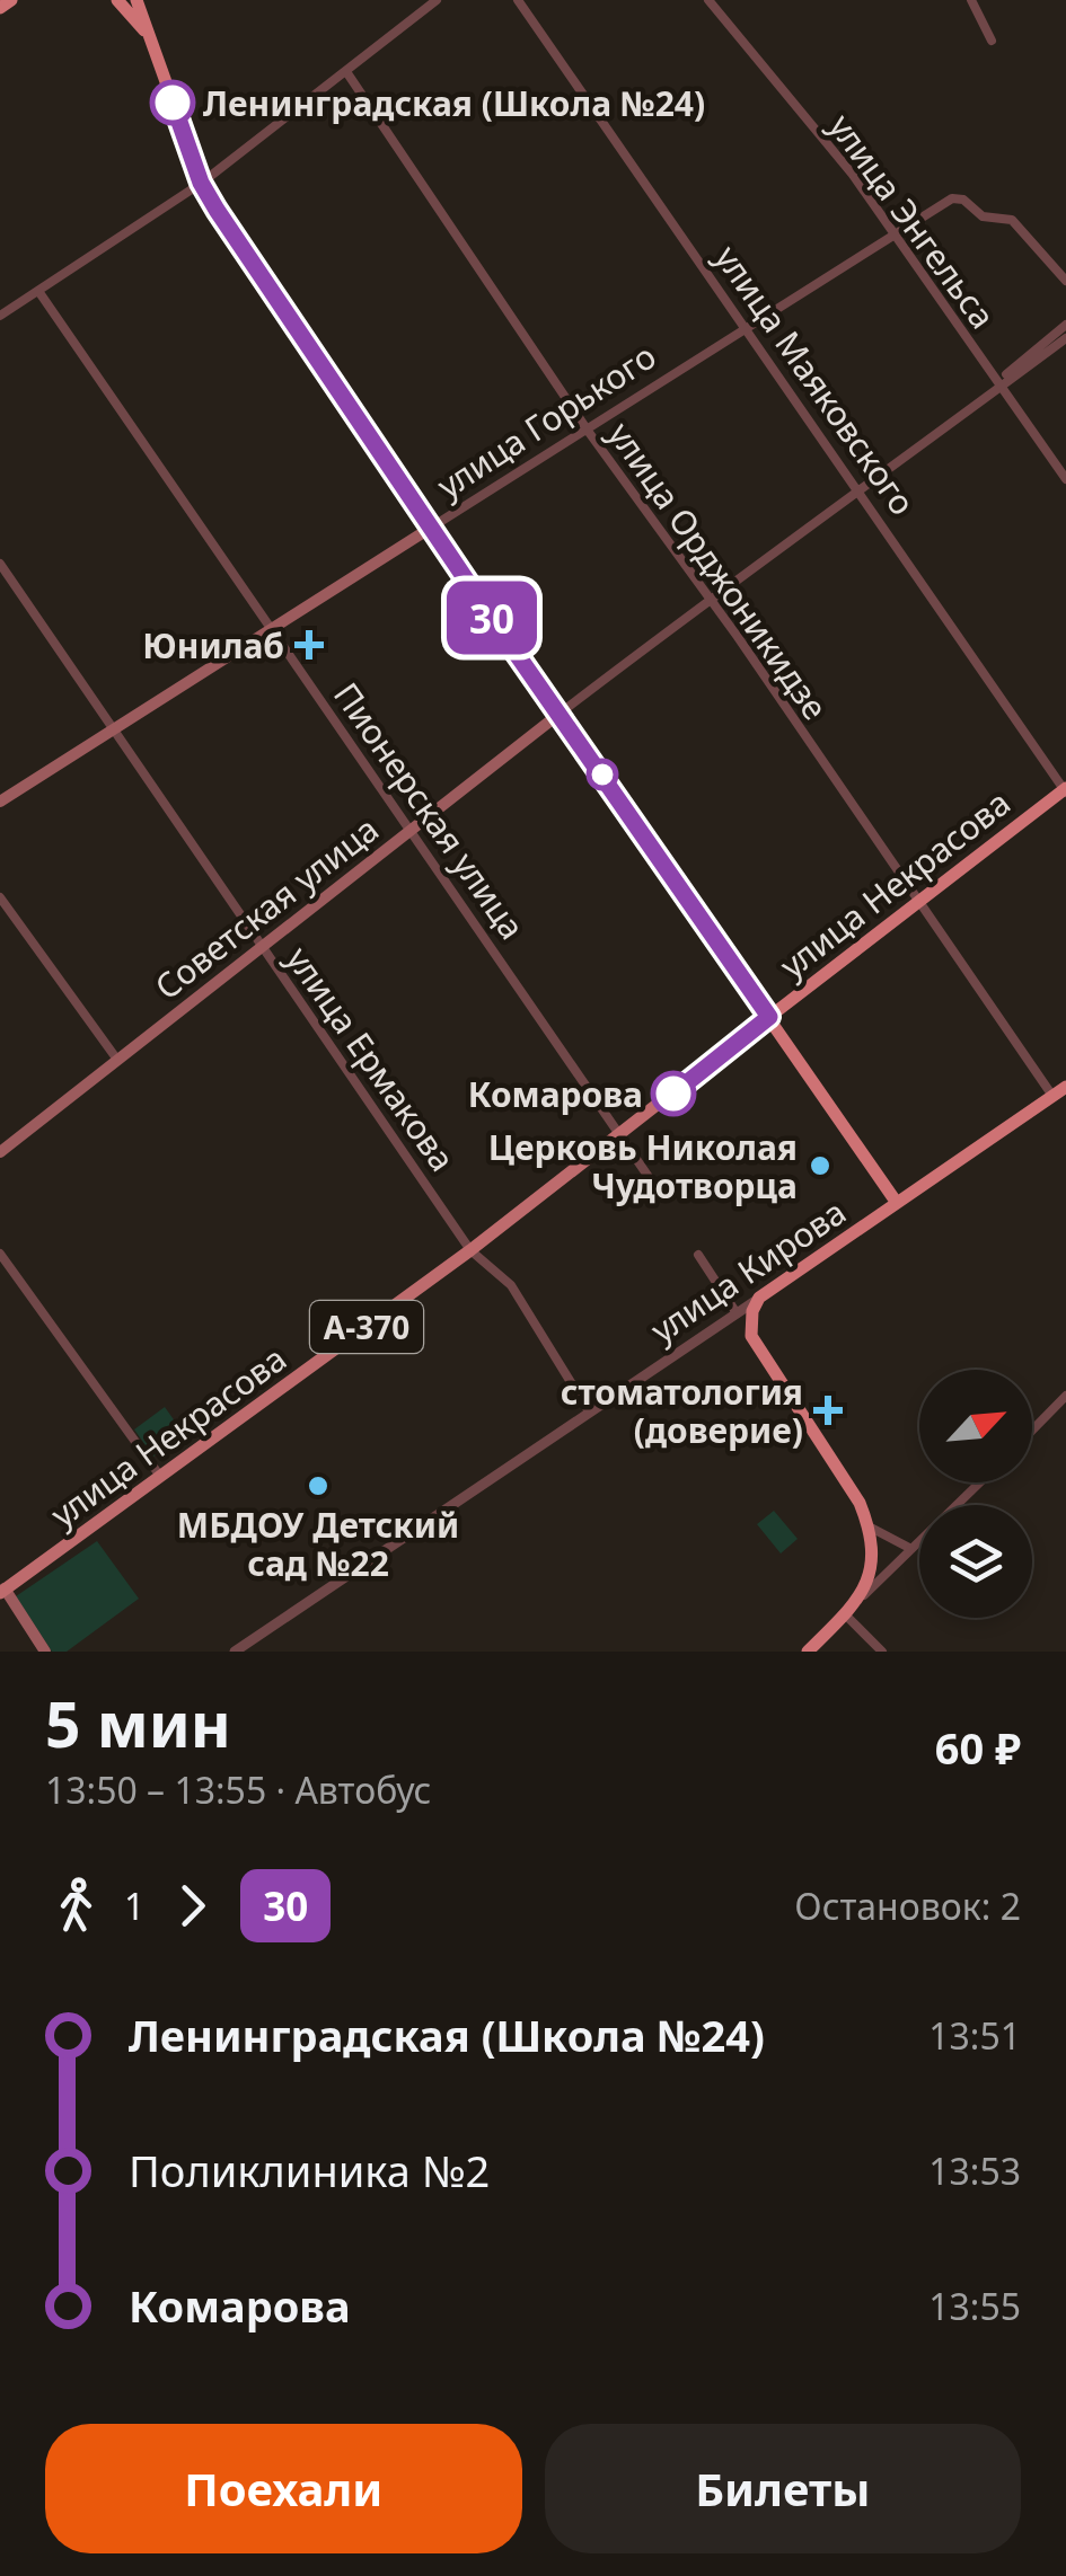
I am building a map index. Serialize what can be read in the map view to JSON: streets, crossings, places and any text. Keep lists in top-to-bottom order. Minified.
{"streets":{"highway":["улица Некрасова","улица Кирова","А-370"],"main road":["улица Горького","Советская улица"],"street":["улица Энгельса","улица Маяковского","улица Орджоникидзе","Пионерская улица","улица Ермакова"]},"crossings":[["улица Энгельса","улица Горького"],["улица Энгельса","Советская улица"],["улица Маяковского","улица Горького"],["улица Маяковского","улица Некрасова"],["улица Маяковского","Советская улица"],["улица Горького","улица Орджоникидзе"],["улица Горького","Пионерская улица"],["улица Горького","улица Ермакова"],["улица Орджоникидзе","улица Некрасова"],["улица Орджоникидзе","Советская улица"],["улица Орджоникидзе","улица Кирова"],["Пионерская улица","улица Некрасова"],["Пионерская улица","Советская улица"],["улица Некрасова","улица Ермакова"],["Советская улица","улица Ермакова"],["улица Ермакова","улица Кирова"]],"places":{"other":["Ленинградская (Школа №24)","Комарова","Церковь Николая Чудотворца","МБДОУ Детский сад №22"],"health":["Юнилаб","стоматология (доверие)"]},"lines":["bus line 30"],"north":"top right","page":{"on_map":"30","heading":["5 мин","13:50 – 13:55 · Автобус","60 ₽"],"legs":["1","30","Остановок: 2"],"list":[{"name":"Ленинградская (Школа №24)","value":"13:51"},{"name":"Поликлиника №2","value":"13:53"},{"name":"Комарова","value":"13:55"}],"buttons":["Поехали","Билеты"]}}
